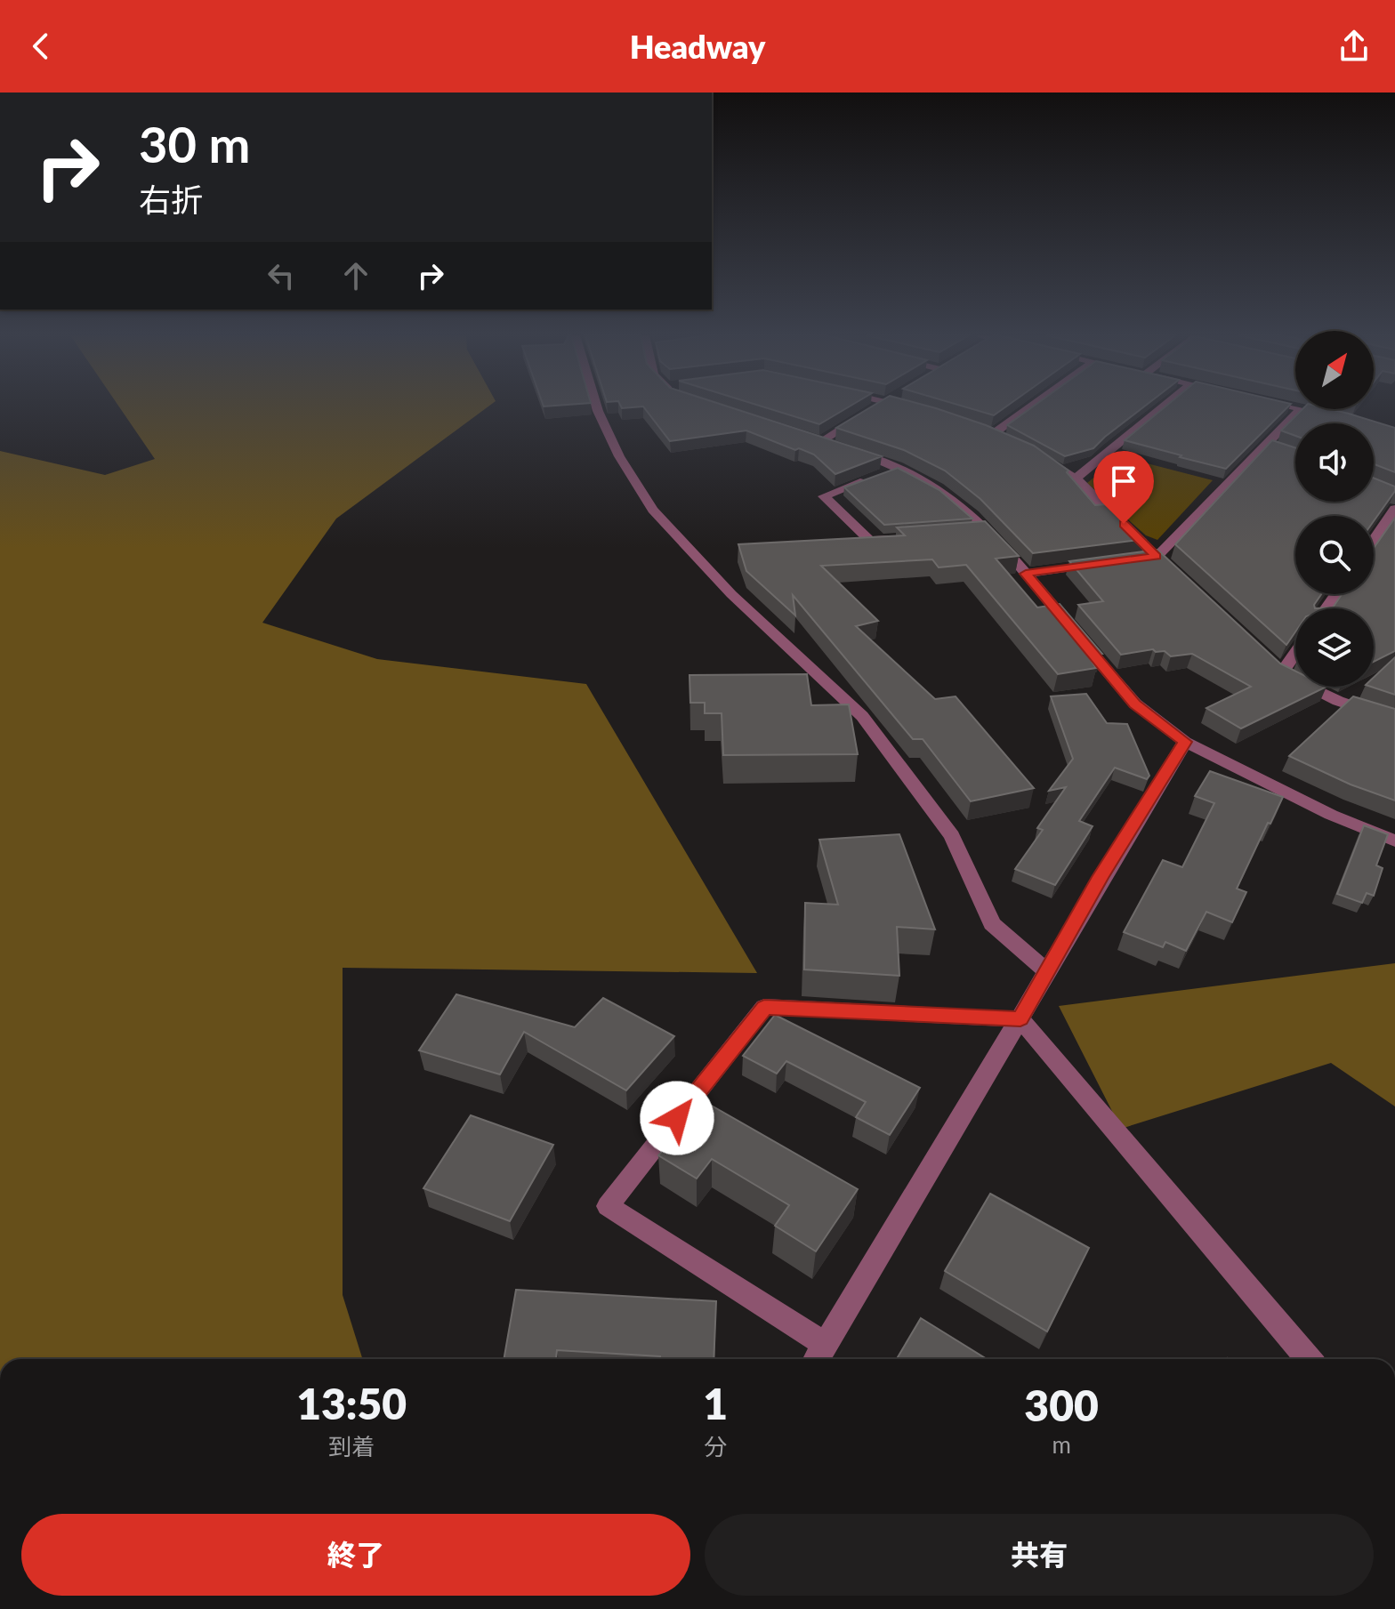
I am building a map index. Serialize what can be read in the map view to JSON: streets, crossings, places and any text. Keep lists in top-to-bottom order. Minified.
{"north":"top right","page":{"header":"Headway","turn":["30 m","右折"],"eta":["13:50","到着","1","分","300","m"],"buttons":["終了","共有"]}}
